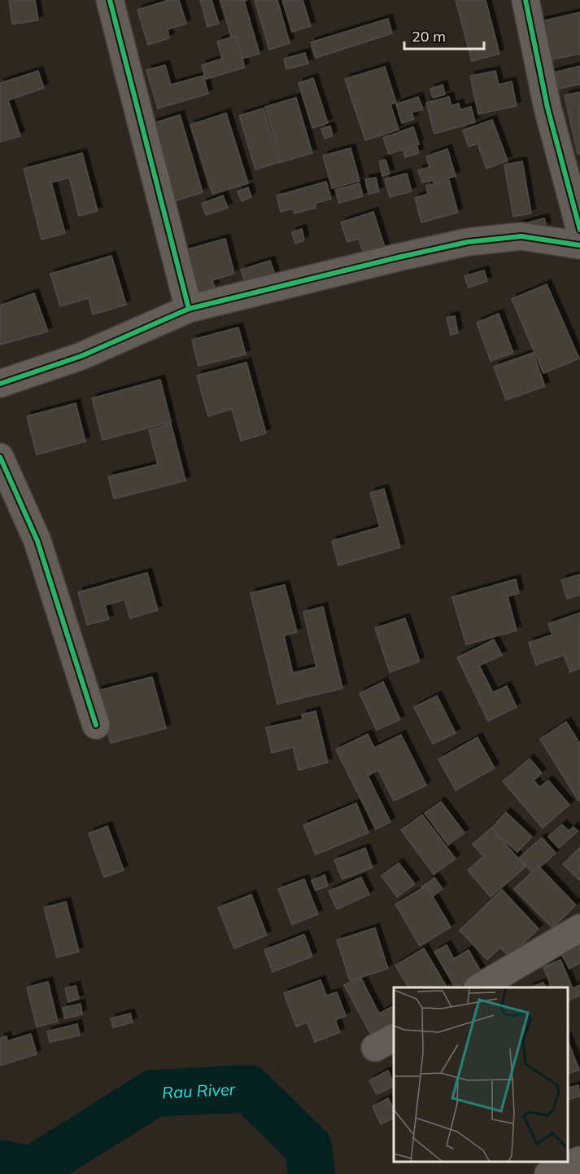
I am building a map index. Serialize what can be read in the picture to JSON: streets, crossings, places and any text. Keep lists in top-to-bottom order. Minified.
{"water":["Rau River"],"scale_bar":"20 m"}
